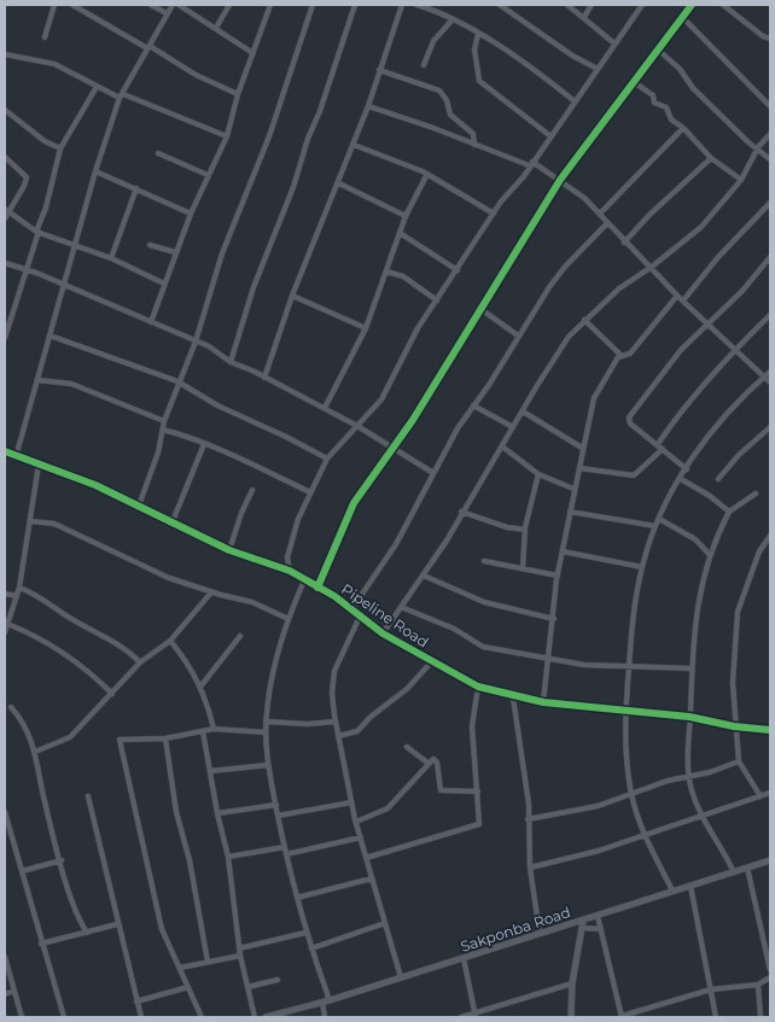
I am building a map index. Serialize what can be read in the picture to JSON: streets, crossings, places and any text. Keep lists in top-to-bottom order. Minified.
{"streets":{"main road":["Sakponba Road"],"street":["Pipeline Road"]}}
